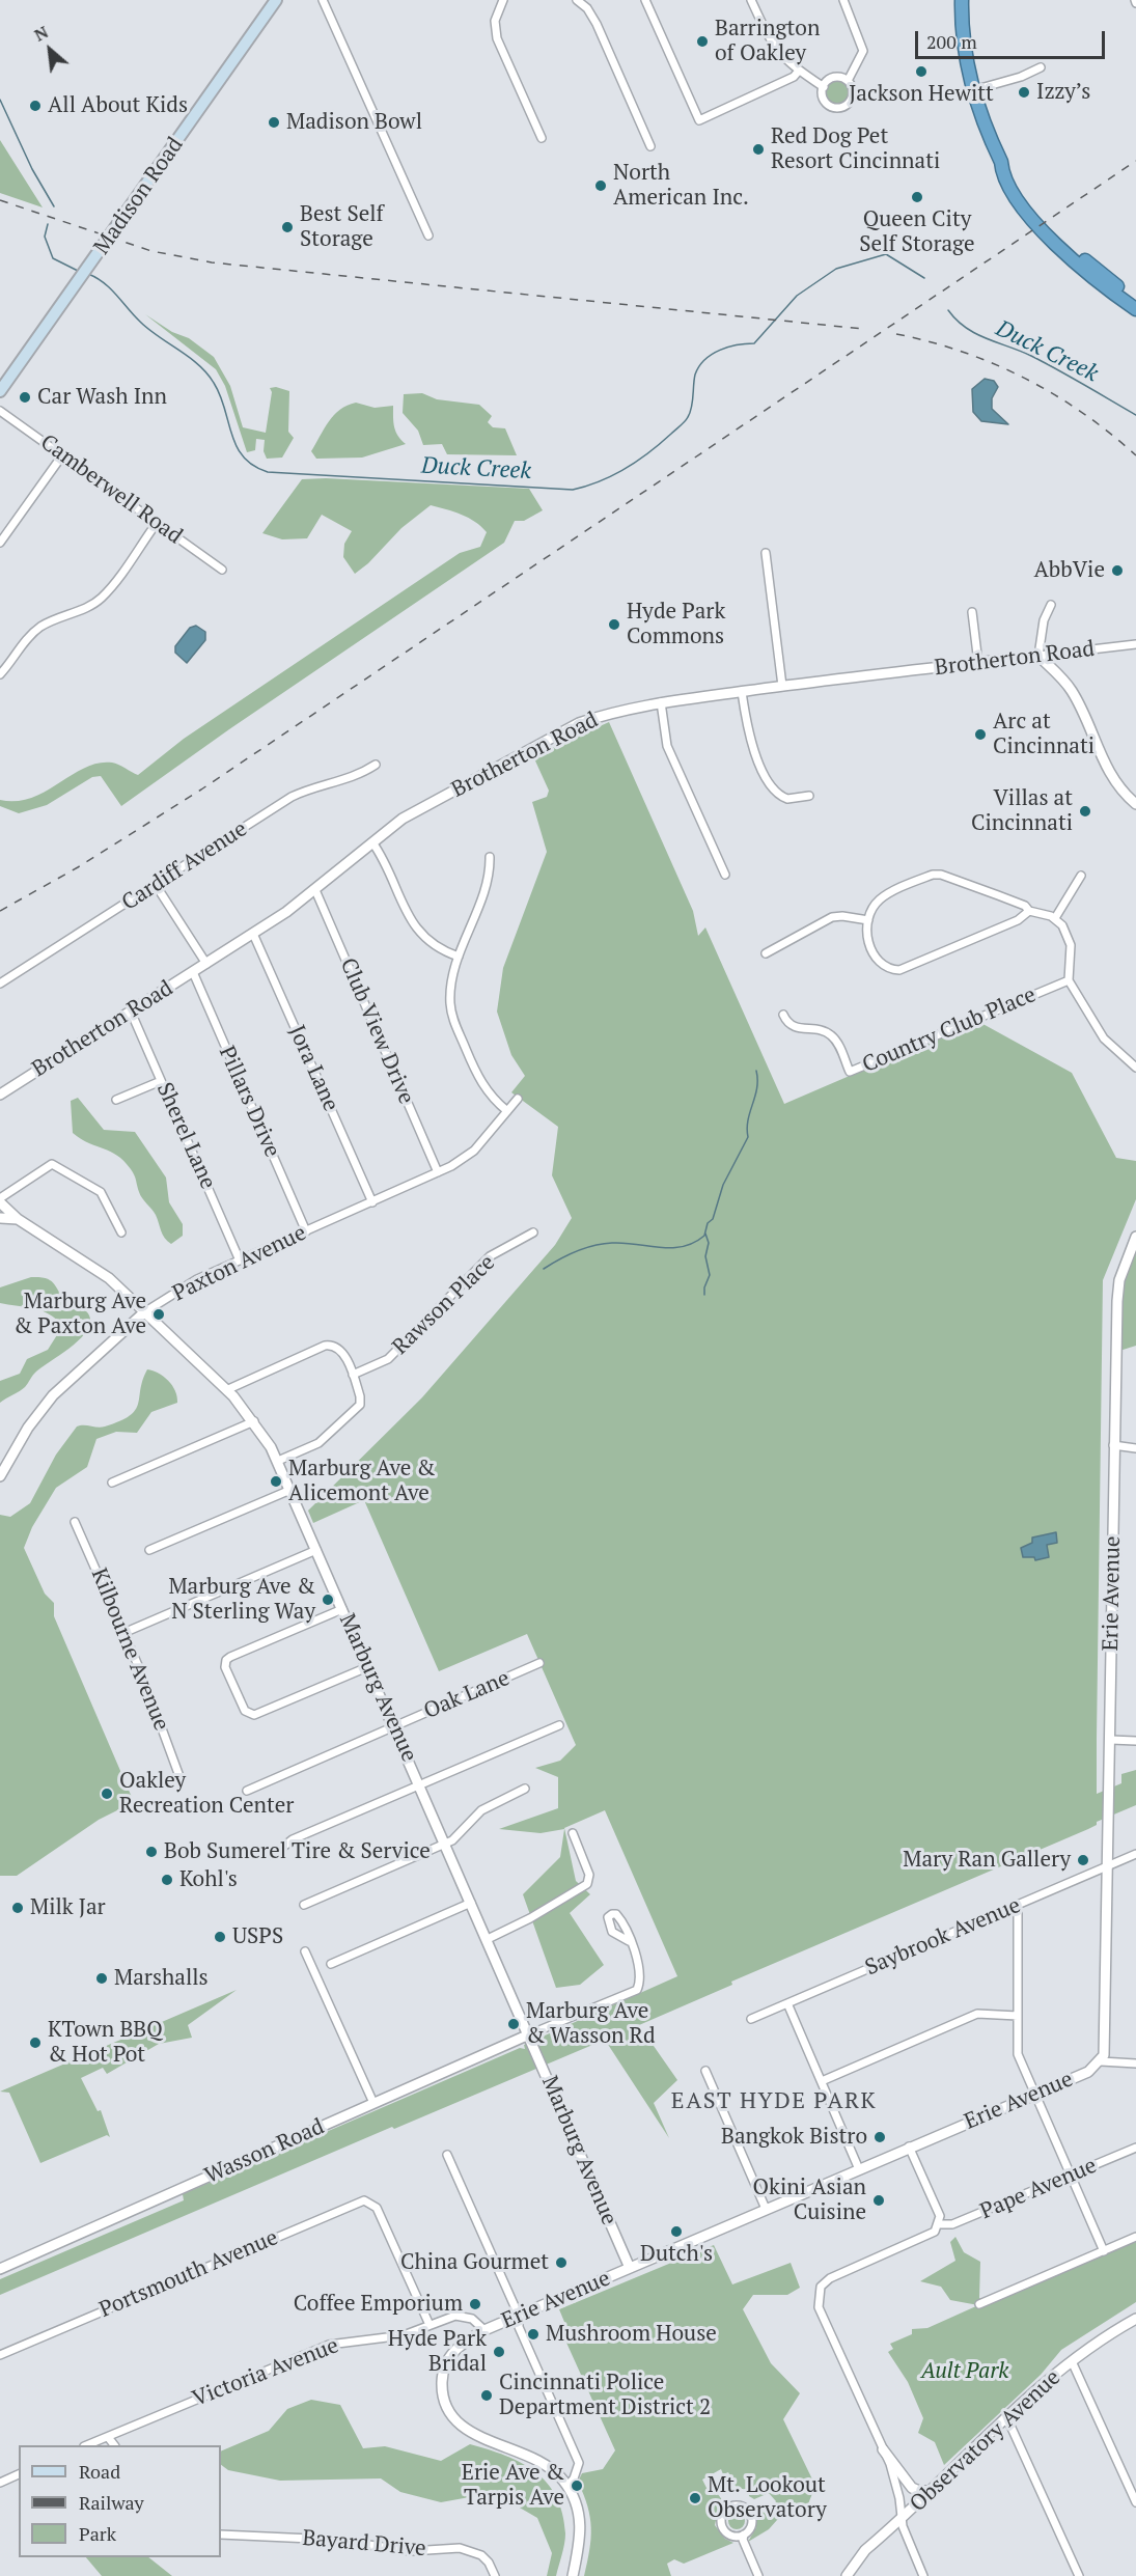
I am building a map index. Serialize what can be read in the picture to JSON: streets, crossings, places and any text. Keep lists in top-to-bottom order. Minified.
{"streets":{"main road":["Madison Road"],"street":["Camberwell Road","Brotherton Road","Cardiff Avenue","Country Club Place","Club View Drive","Jora Lane","Pillars Drive","Sherel Lane","Paxton Avenue","Rawson Place","Erie Avenue","Kilbourne Avenue","Marburg Avenue","Oak Lane","Saybrook Avenue","Wasson Road","Pape Avenue","Portsmouth Avenue","Victoria Avenue","Observatory Avenue","Bayard Drive"]},"crossings":[["Brotherton Road","Club View Drive"],["Brotherton Road","Jora Lane"],["Brotherton Road","Pillars Drive"],["Brotherton Road","Sherel Lane"],["Club View Drive","Paxton Avenue"],["Jora Lane","Paxton Avenue"],["Pillars Drive","Paxton Avenue"],["Sherel Lane","Paxton Avenue"],["Paxton Avenue","Marburg Avenue"],["Erie Avenue","Marburg Avenue"],["Erie Avenue","Saybrook Avenue"],["Erie Avenue","Victoria Avenue"],["Marburg Avenue","Oak Lane"],["Marburg Avenue","Wasson Road"],["Portsmouth Avenue","Victoria Avenue"]],"districts":["EAST HYDE PARK"],"water":["Duck Creek"],"parks":["Ault Park"],"places":["Barrington of Oakley","Jackson Hewitt","Izzy’s","All About Kids","Madison Bowl","Red Dog Pet Resort Cincinnati","North American Inc.","Queen City Self Storage","Best Self Storage","Car Wash Inn","AbbVie","Hyde Park Commons","Arc at Cincinnati","Villas at Cincinnati","Marburg Ave & Paxton Ave","Marburg Ave & Alicemont Ave","Marburg Ave & N Sterling Way","Oakley Recreation Center","Bob Sumerel Tire & Service","Mary Ran Gallery","Kohl's","Milk Jar","USPS","Marshalls","Marburg Ave & Wasson Rd","KTown BBQ & Hot Pot","Bangkok Bistro","Okini Asian Cuisine","Dutch's","China Gourmet","Coffee Emporium","Mushroom House","Hyde Park Bridal","Cincinnati Police Department District 2","Erie Ave & Tarpis Ave","Mt. Lookout Observatory"],"legend":["Road","Railway","Park"],"scale_bar":"200 m","north":"top left"}
